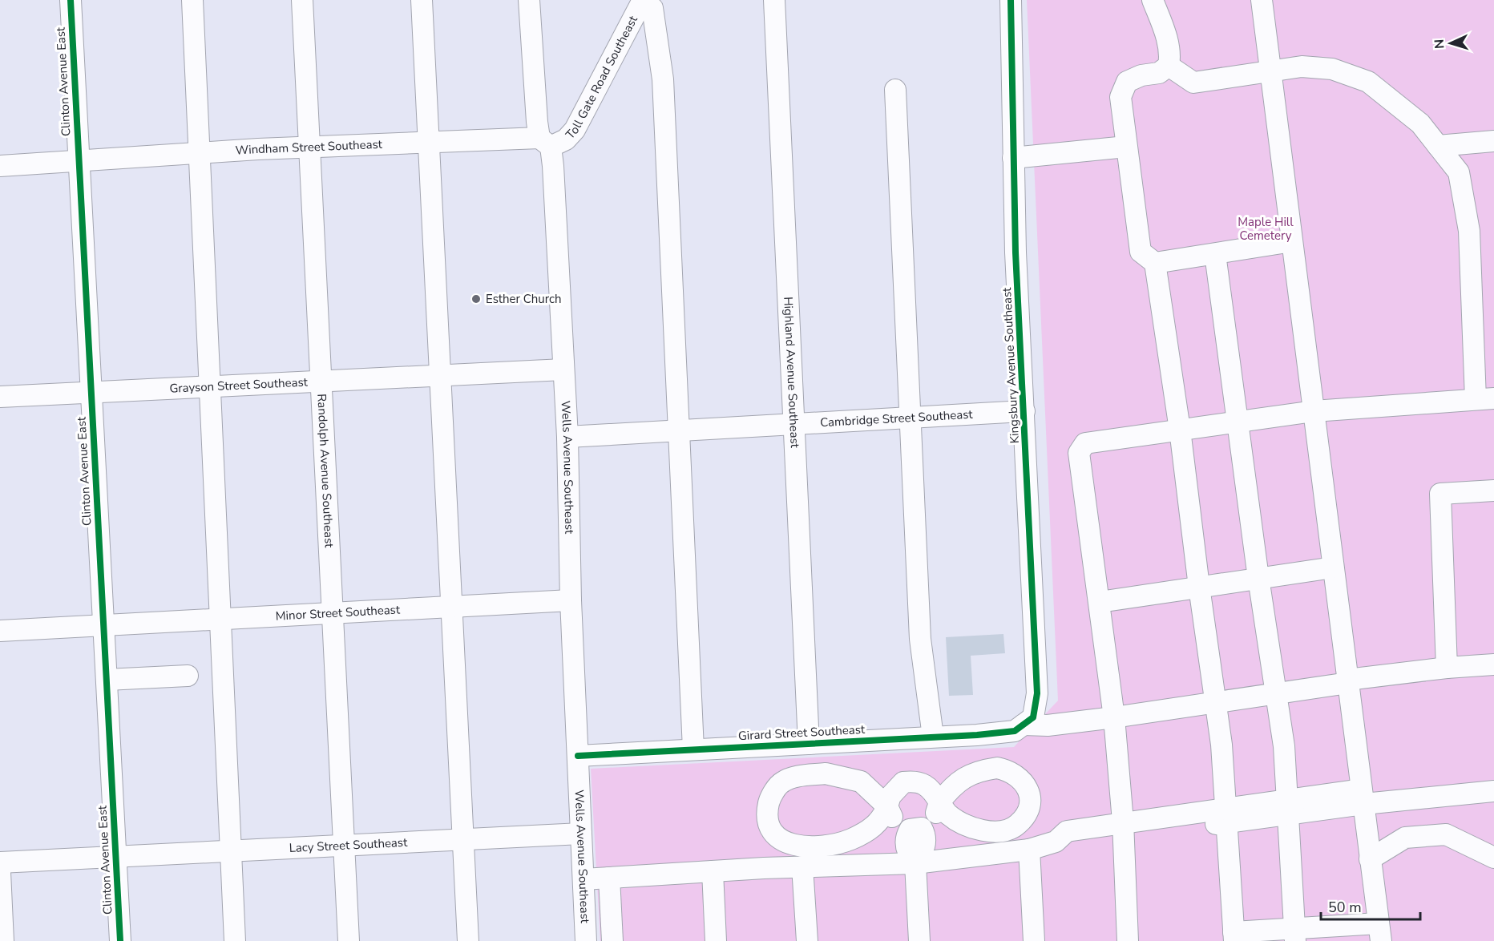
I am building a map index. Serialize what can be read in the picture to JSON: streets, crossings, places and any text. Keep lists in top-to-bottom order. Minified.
{"streets":{"street":["Toll Gate Road Southeast","Clinton Avenue East","Windham Street Southeast","Kingsbury Avenue Southeast","Highland Avenue Southeast","Grayson Street Southeast","Cambridge Street Southeast","Wells Avenue Southeast","Randolph Avenue Southeast","Minor Street Southeast","Girard Street Southeast","Lacy Street Southeast"]},"crossings":[["Toll Gate Road Southeast","Windham Street Southeast"],["Toll Gate Road Southeast","Wells Avenue Southeast"],["Clinton Avenue East","Windham Street Southeast"],["Clinton Avenue East","Grayson Street Southeast"],["Clinton Avenue East","Minor Street Southeast"],["Clinton Avenue East","Lacy Street Southeast"],["Windham Street Southeast","Wells Avenue Southeast"],["Windham Street Southeast","Randolph Avenue Southeast"],["Kingsbury Avenue Southeast","Cambridge Street Southeast"],["Kingsbury Avenue Southeast","Girard Street Southeast"],["Highland Avenue Southeast","Cambridge Street Southeast"],["Highland Avenue Southeast","Girard Street Southeast"],["Grayson Street Southeast","Wells Avenue Southeast"],["Grayson Street Southeast","Randolph Avenue Southeast"],["Cambridge Street Southeast","Wells Avenue Southeast"],["Wells Avenue Southeast","Minor Street Southeast"],["Wells Avenue Southeast","Girard Street Southeast"],["Wells Avenue Southeast","Lacy Street Southeast"],["Randolph Avenue Southeast","Minor Street Southeast"],["Randolph Avenue Southeast","Lacy Street Southeast"]],"parks":["Maple Hill Cemetery"],"places":["Esther Church"],"scale_bar":"50 m","north":"left"}
